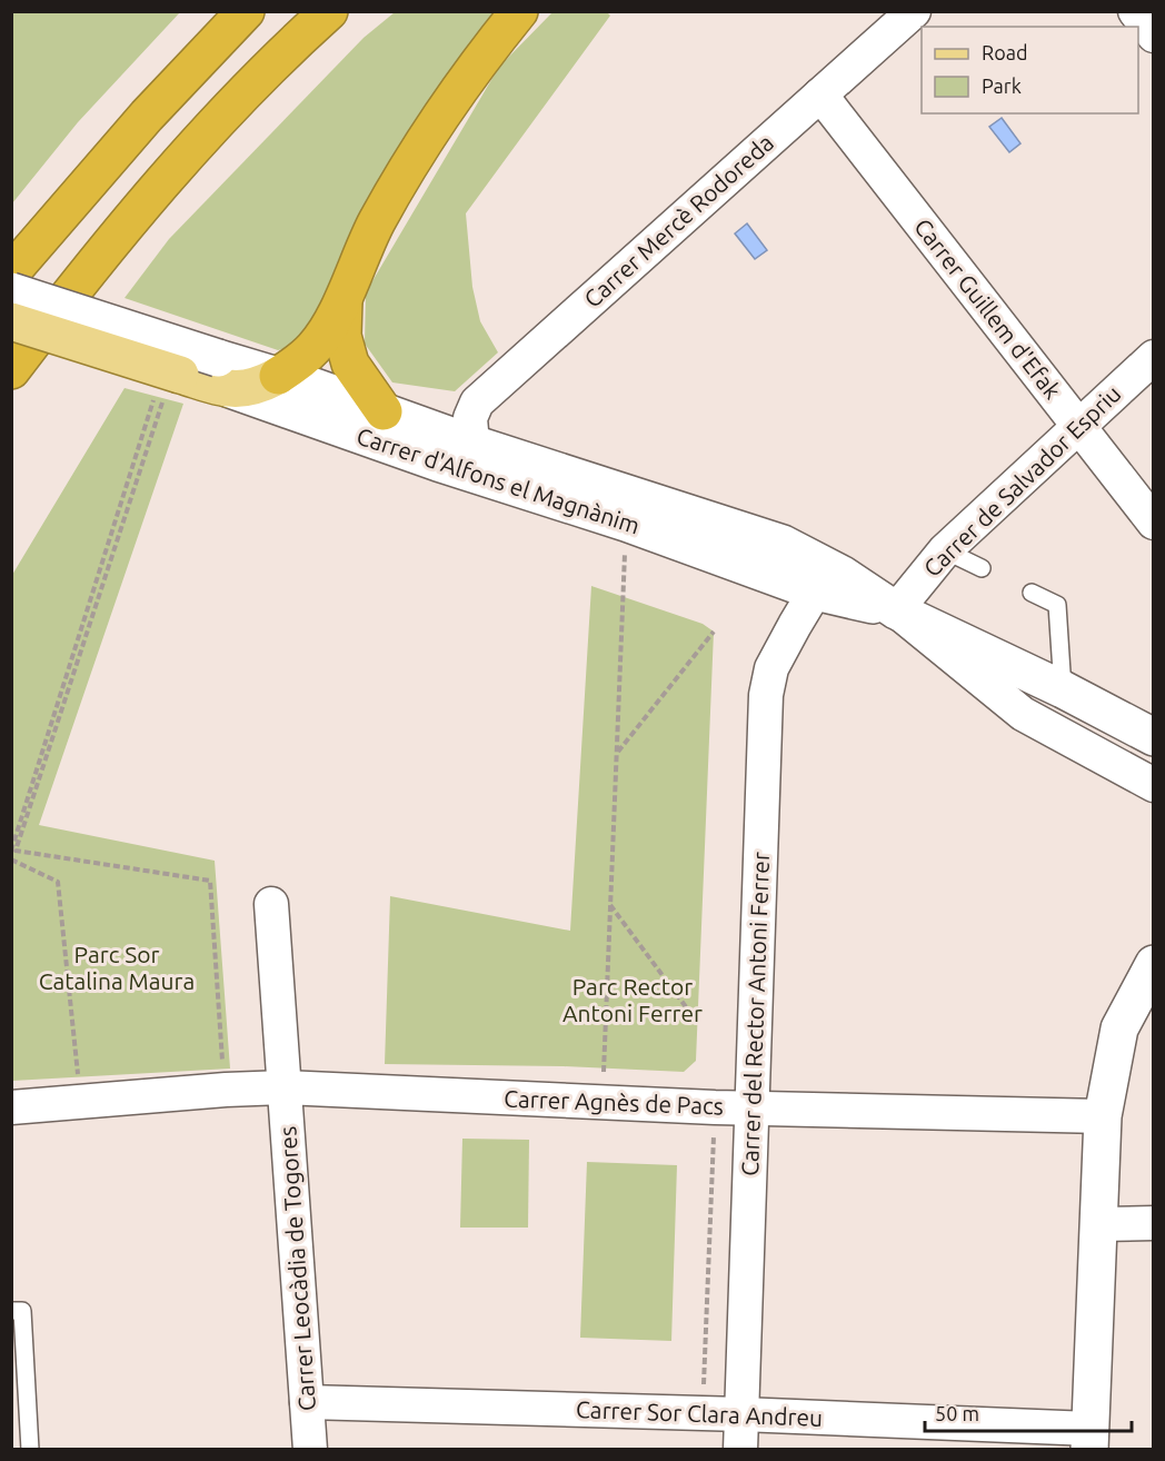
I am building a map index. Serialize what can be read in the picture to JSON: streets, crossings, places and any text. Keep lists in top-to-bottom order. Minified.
{"streets":{"main road":["Carrer d'Alfons el Magnànim"],"street":["Carrer Mercè Rodoreda","Carrer Guillem d'Efak","Carrer de Salvador Espriu","Carrer del Rector Antoni Ferrer","Carrer Agnès de Pacs","Carrer Leocàdia de Togores","Carrer Sor Clara Andreu"]},"crossings":[["Carrer Mercè Rodoreda","Carrer Guillem d'Efak"],["Carrer Mercè Rodoreda","Carrer d'Alfons el Magnànim"],["Carrer Guillem d'Efak","Carrer de Salvador Espriu"],["Carrer d'Alfons el Magnànim","Carrer de Salvador Espriu"],["Carrer d'Alfons el Magnànim","Carrer del Rector Antoni Ferrer"],["Carrer del Rector Antoni Ferrer","Carrer Agnès de Pacs"],["Carrer del Rector Antoni Ferrer","Carrer Sor Clara Andreu"],["Carrer Agnès de Pacs","Carrer Leocàdia de Togores"],["Carrer Leocàdia de Togores","Carrer Sor Clara Andreu"]],"parks":["Parc Sor Catalina Maura","Parc Rector Antoni Ferrer"],"legend":["Road","Park"],"scale_bar":"50 m"}
